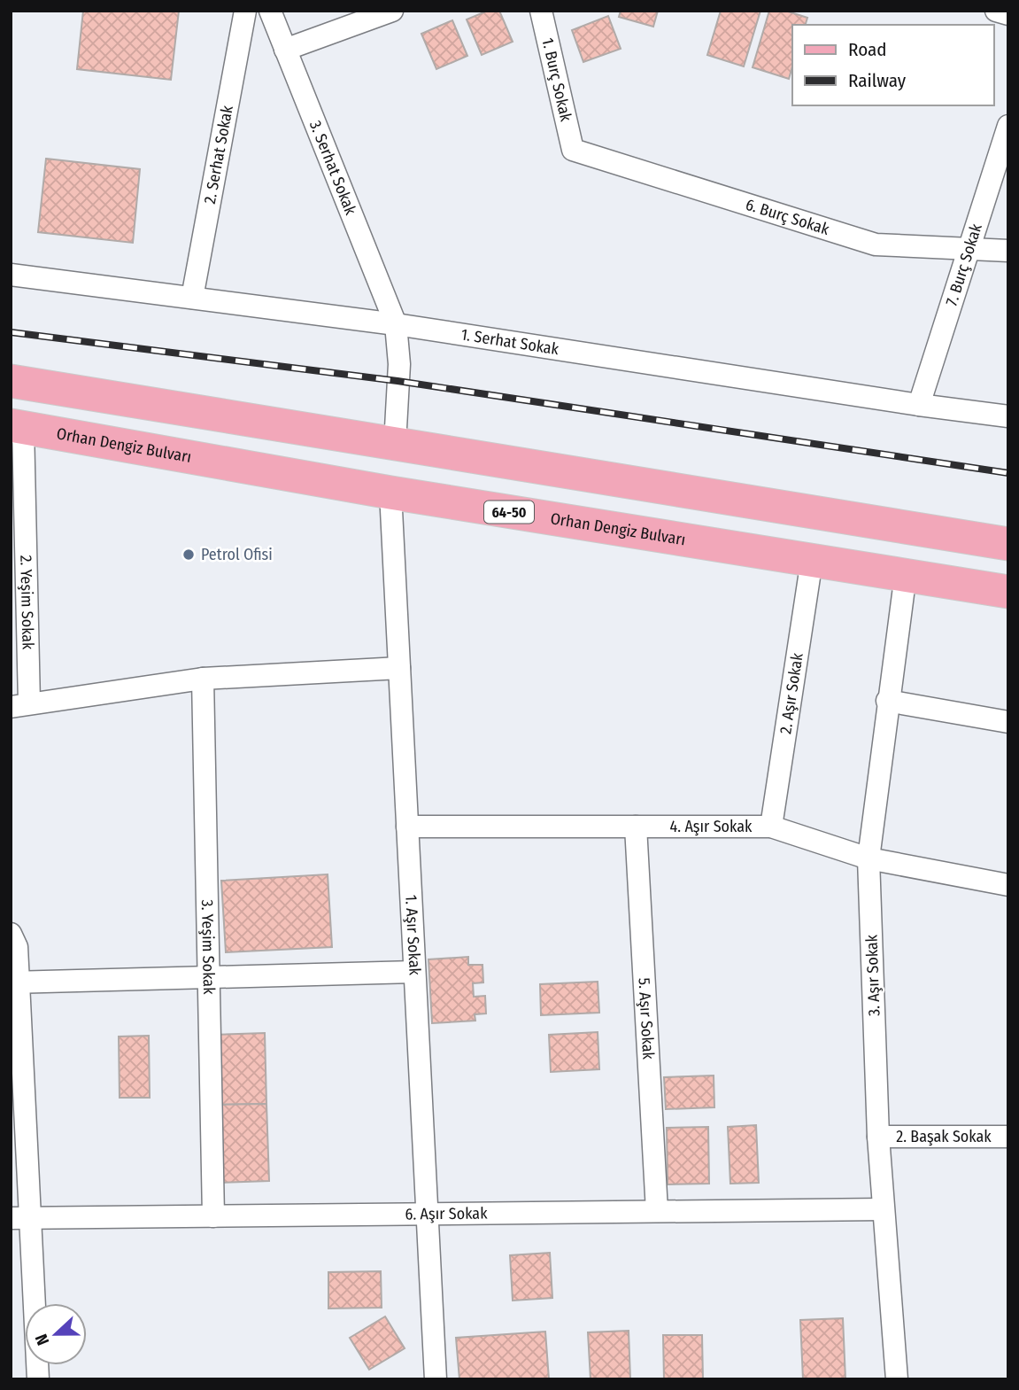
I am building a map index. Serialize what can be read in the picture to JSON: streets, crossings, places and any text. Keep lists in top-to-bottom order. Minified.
{"streets":{"main road":["Orhan Dengiz Bulvarı","64-50"],"street":["1. Burç Sokak","2. Serhat Sokak","3. Serhat Sokak","6. Burç Sokak","7. Burç Sokak","1. Serhat Sokak","2. Yeşim Sokak","2. Aşır Sokak","4. Aşır Sokak","1. Aşır Sokak","3. Yeşim Sokak","3. Aşır Sokak","5. Aşır Sokak","2. Başak Sokak","6. Aşır Sokak"]},"crossings":[["1. Burç Sokak","6. Burç Sokak"],["2. Serhat Sokak","1. Serhat Sokak"],["3. Serhat Sokak","1. Serhat Sokak"],["6. Burç Sokak","7. Burç Sokak"],["7. Burç Sokak","1. Serhat Sokak"],["Orhan Dengiz Bulvarı","2. Yeşim Sokak"],["Orhan Dengiz Bulvarı","2. Aşır Sokak"],["Orhan Dengiz Bulvarı","1. Aşır Sokak"],["Orhan Dengiz Bulvarı","3. Aşır Sokak"],["2. Aşır Sokak","4. Aşır Sokak"],["4. Aşır Sokak","1. Aşır Sokak"],["4. Aşır Sokak","3. Aşır Sokak"],["4. Aşır Sokak","5. Aşır Sokak"],["1. Aşır Sokak","6. Aşır Sokak"],["3. Yeşim Sokak","6. Aşır Sokak"],["3. Aşır Sokak","2. Başak Sokak"],["3. Aşır Sokak","6. Aşır Sokak"],["5. Aşır Sokak","6. Aşır Sokak"]],"places":["Petrol Ofisi"],"legend":["Road","Railway"],"north":"left"}
